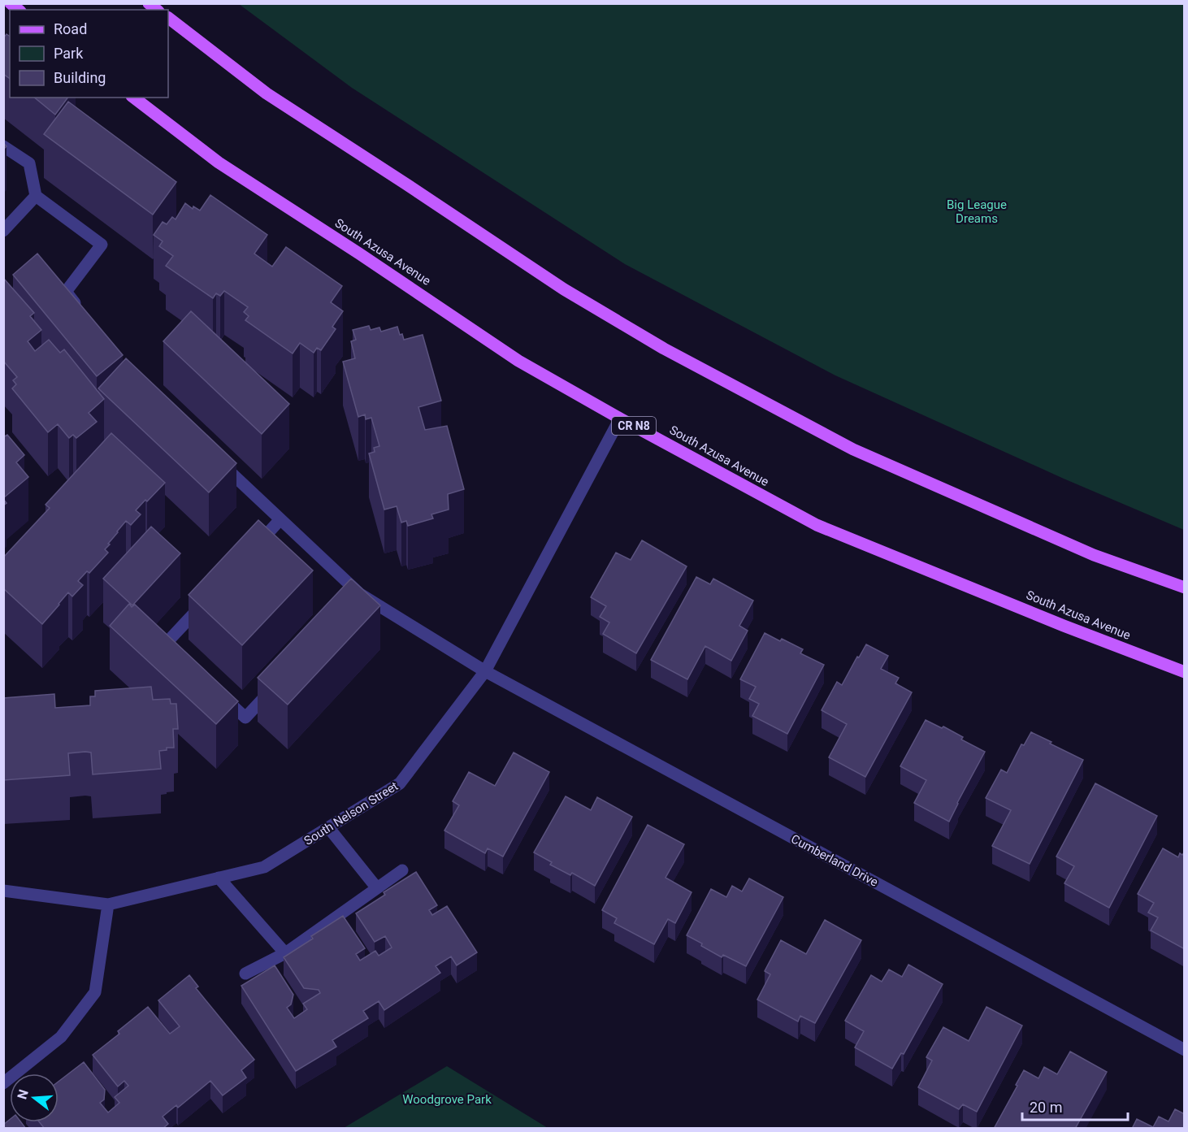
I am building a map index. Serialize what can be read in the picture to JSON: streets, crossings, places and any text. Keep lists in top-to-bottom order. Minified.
{"streets":{"main road":["South Azusa Avenue","CR N8"],"street":["South Nelson Street","Cumberland Drive"]},"crossings":[["South Azusa Avenue","South Nelson Street"],["South Nelson Street","Cumberland Drive"]],"parks":["Big League Dreams","Woodgrove Park"],"legend":["Road","Park","Building"],"scale_bar":"20 m","north":"left"}
